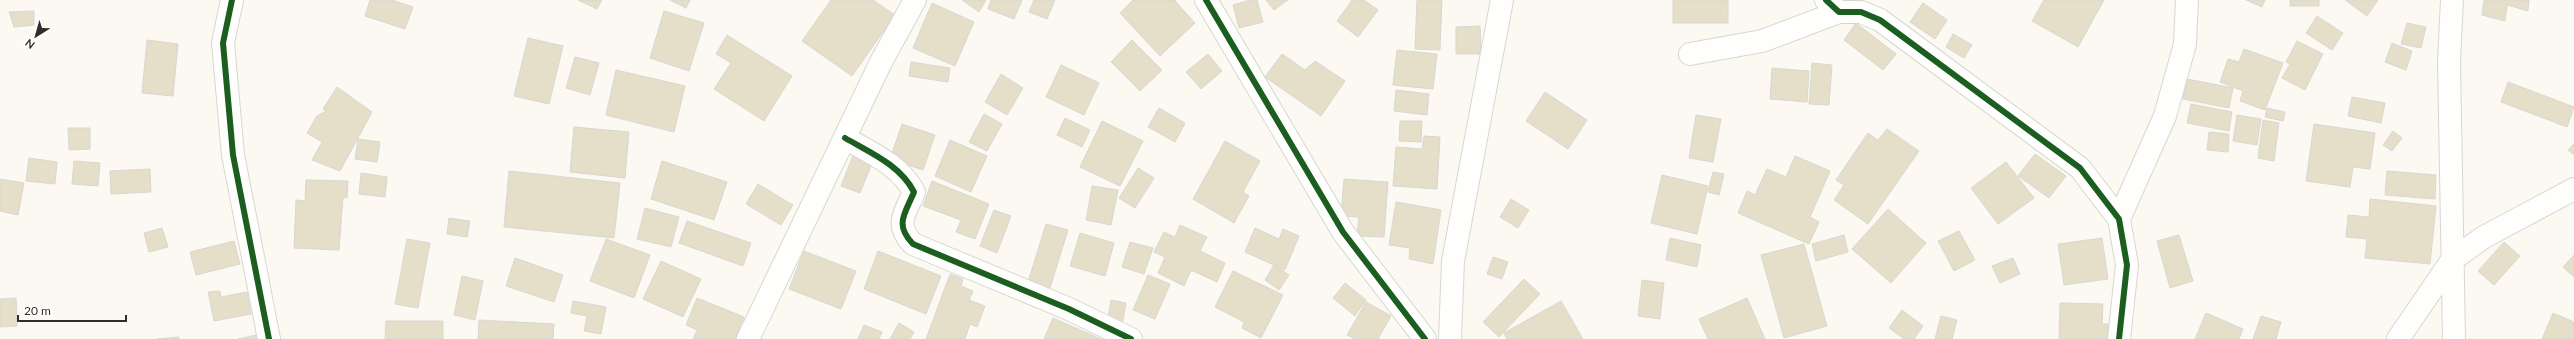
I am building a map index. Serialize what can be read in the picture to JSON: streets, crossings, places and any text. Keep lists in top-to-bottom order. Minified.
{"scale_bar":"20 m","north":"bottom left"}
